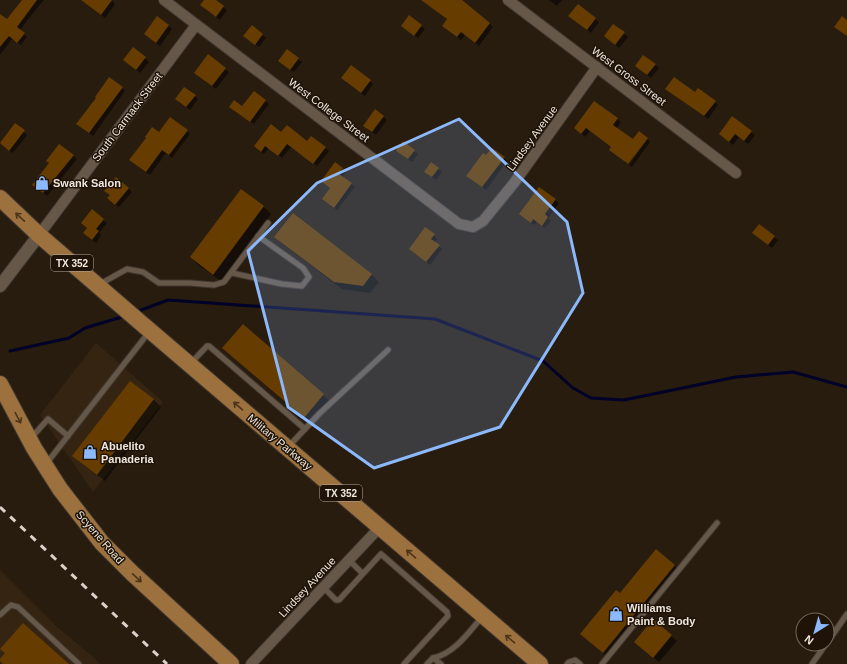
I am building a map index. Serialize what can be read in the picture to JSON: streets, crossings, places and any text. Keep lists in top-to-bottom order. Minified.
{"streets":{"main road":["TX 352","Military Parkway","Scyene Road"],"street":["West Gross Street","West College Street","South Carmack Street","Lindsey Avenue"]},"crossings":[["West Gross Street","Lindsey Avenue"],["West College Street","South Carmack Street"],["West College Street","Lindsey Avenue"],["South Carmack Street","TX 352"],["South Carmack Street","Military Parkway"],["Lindsey Avenue","Military Parkway"],["TX 352","Military Parkway"]],"one_way":["Military Parkway","Scyene Road"],"places":{"shop":["Swank Salon","Abuelito Panaderia","Williams Paint & Body"]},"north":"bottom left"}
